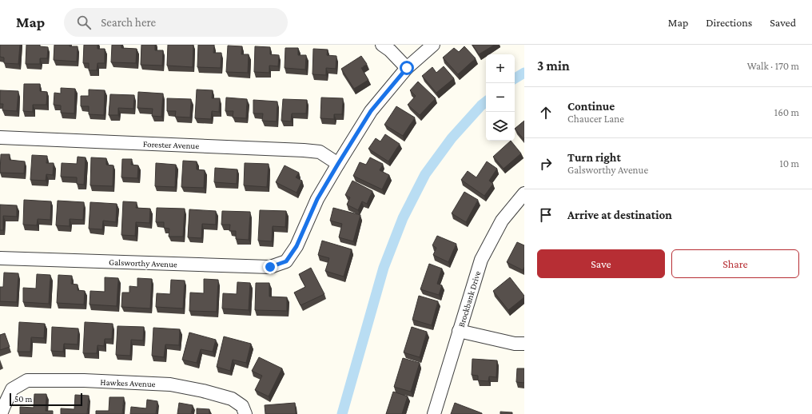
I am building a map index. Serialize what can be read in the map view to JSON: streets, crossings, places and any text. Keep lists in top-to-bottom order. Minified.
{"streets":{"street":["Forester Avenue","Galsworthy Avenue","Brockbank Drive","Hawkes Avenue"]},"crossings":[["Forester Avenue","Galsworthy Avenue"]],"scale_bar":"50 m","page":{"header":"Map","search":"Search here","nav":["Map","Directions","Saved"],"heading":["3 min","Walk · 170 m"],"map_buttons":["+","−"],"list":[["Continue","Chaucer Lane","160 m"],["Turn right","Galsworthy Avenue","10 m"],"Arrive at destination"],"buttons":["Save","Share"],"scale":"50 m"}}
